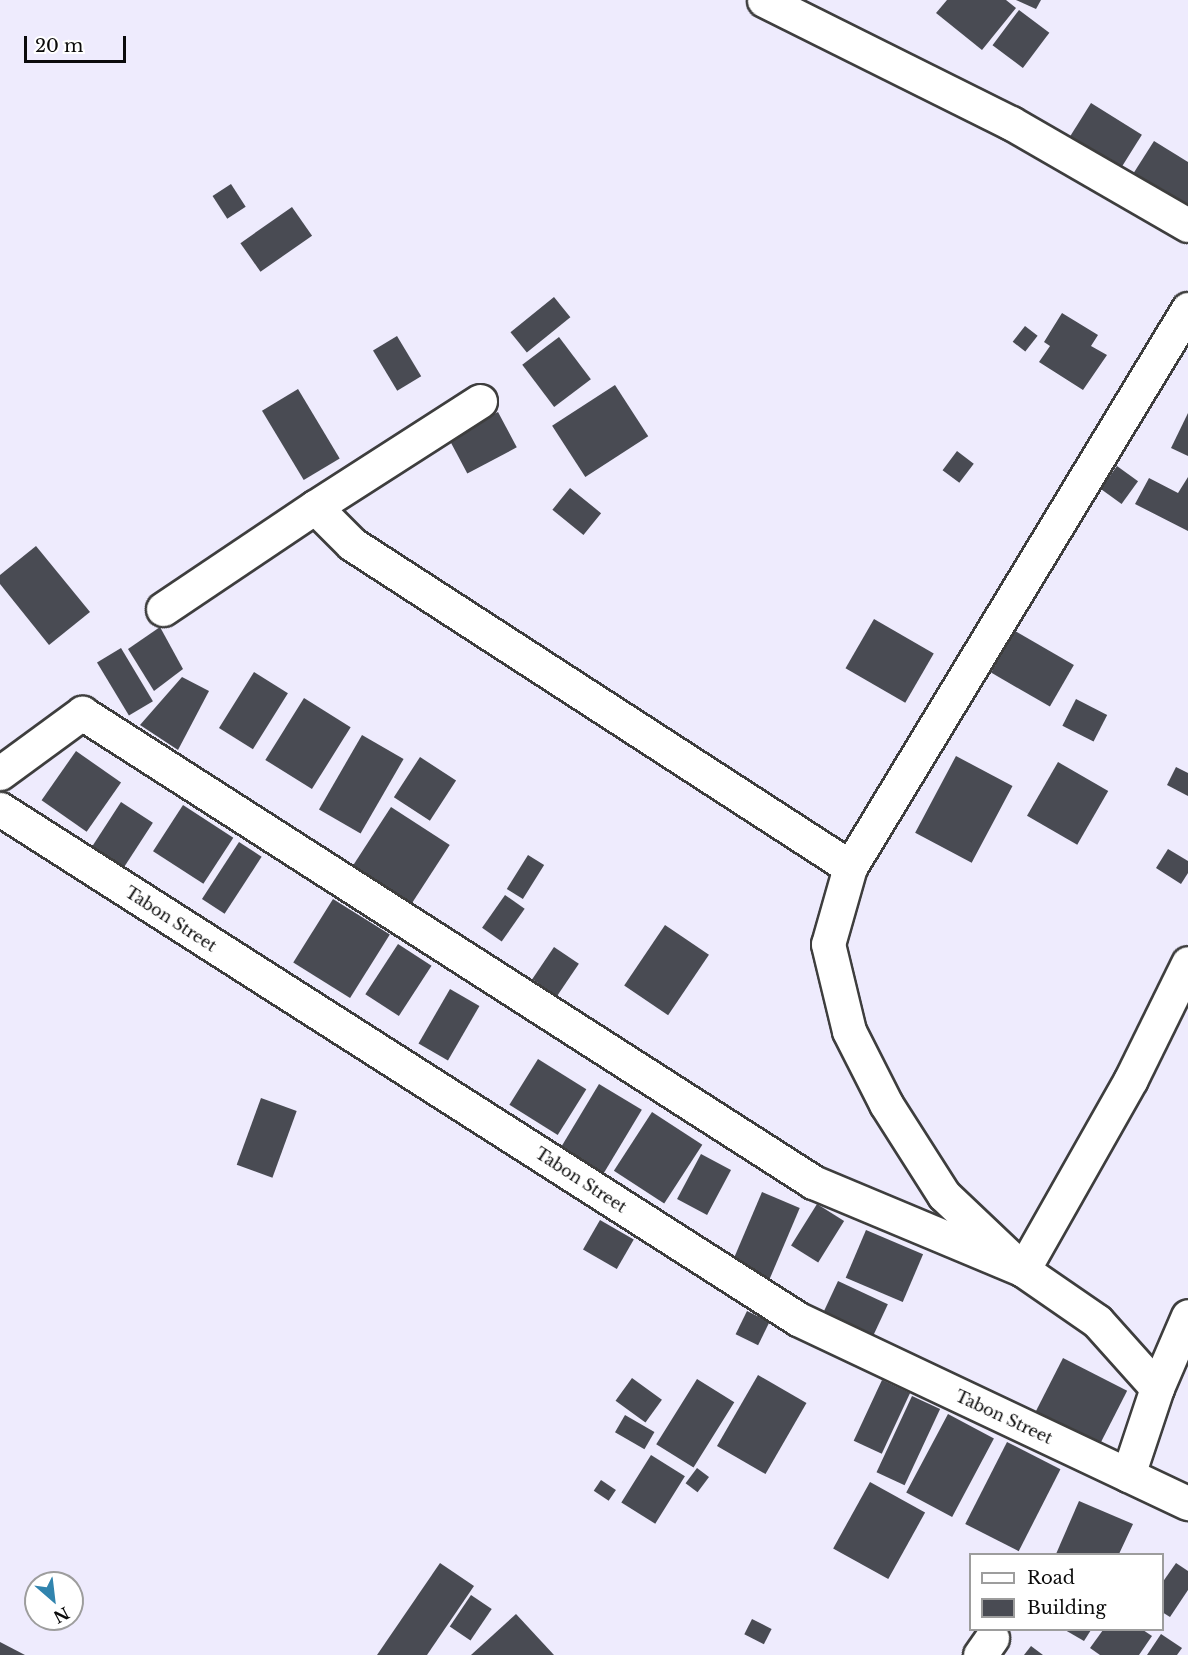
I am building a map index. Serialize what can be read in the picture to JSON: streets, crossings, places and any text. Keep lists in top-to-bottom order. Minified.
{"streets":{"street":["Tabon Street"]},"legend":["Road","Building"],"scale_bar":"20 m","north":"bottom right"}
